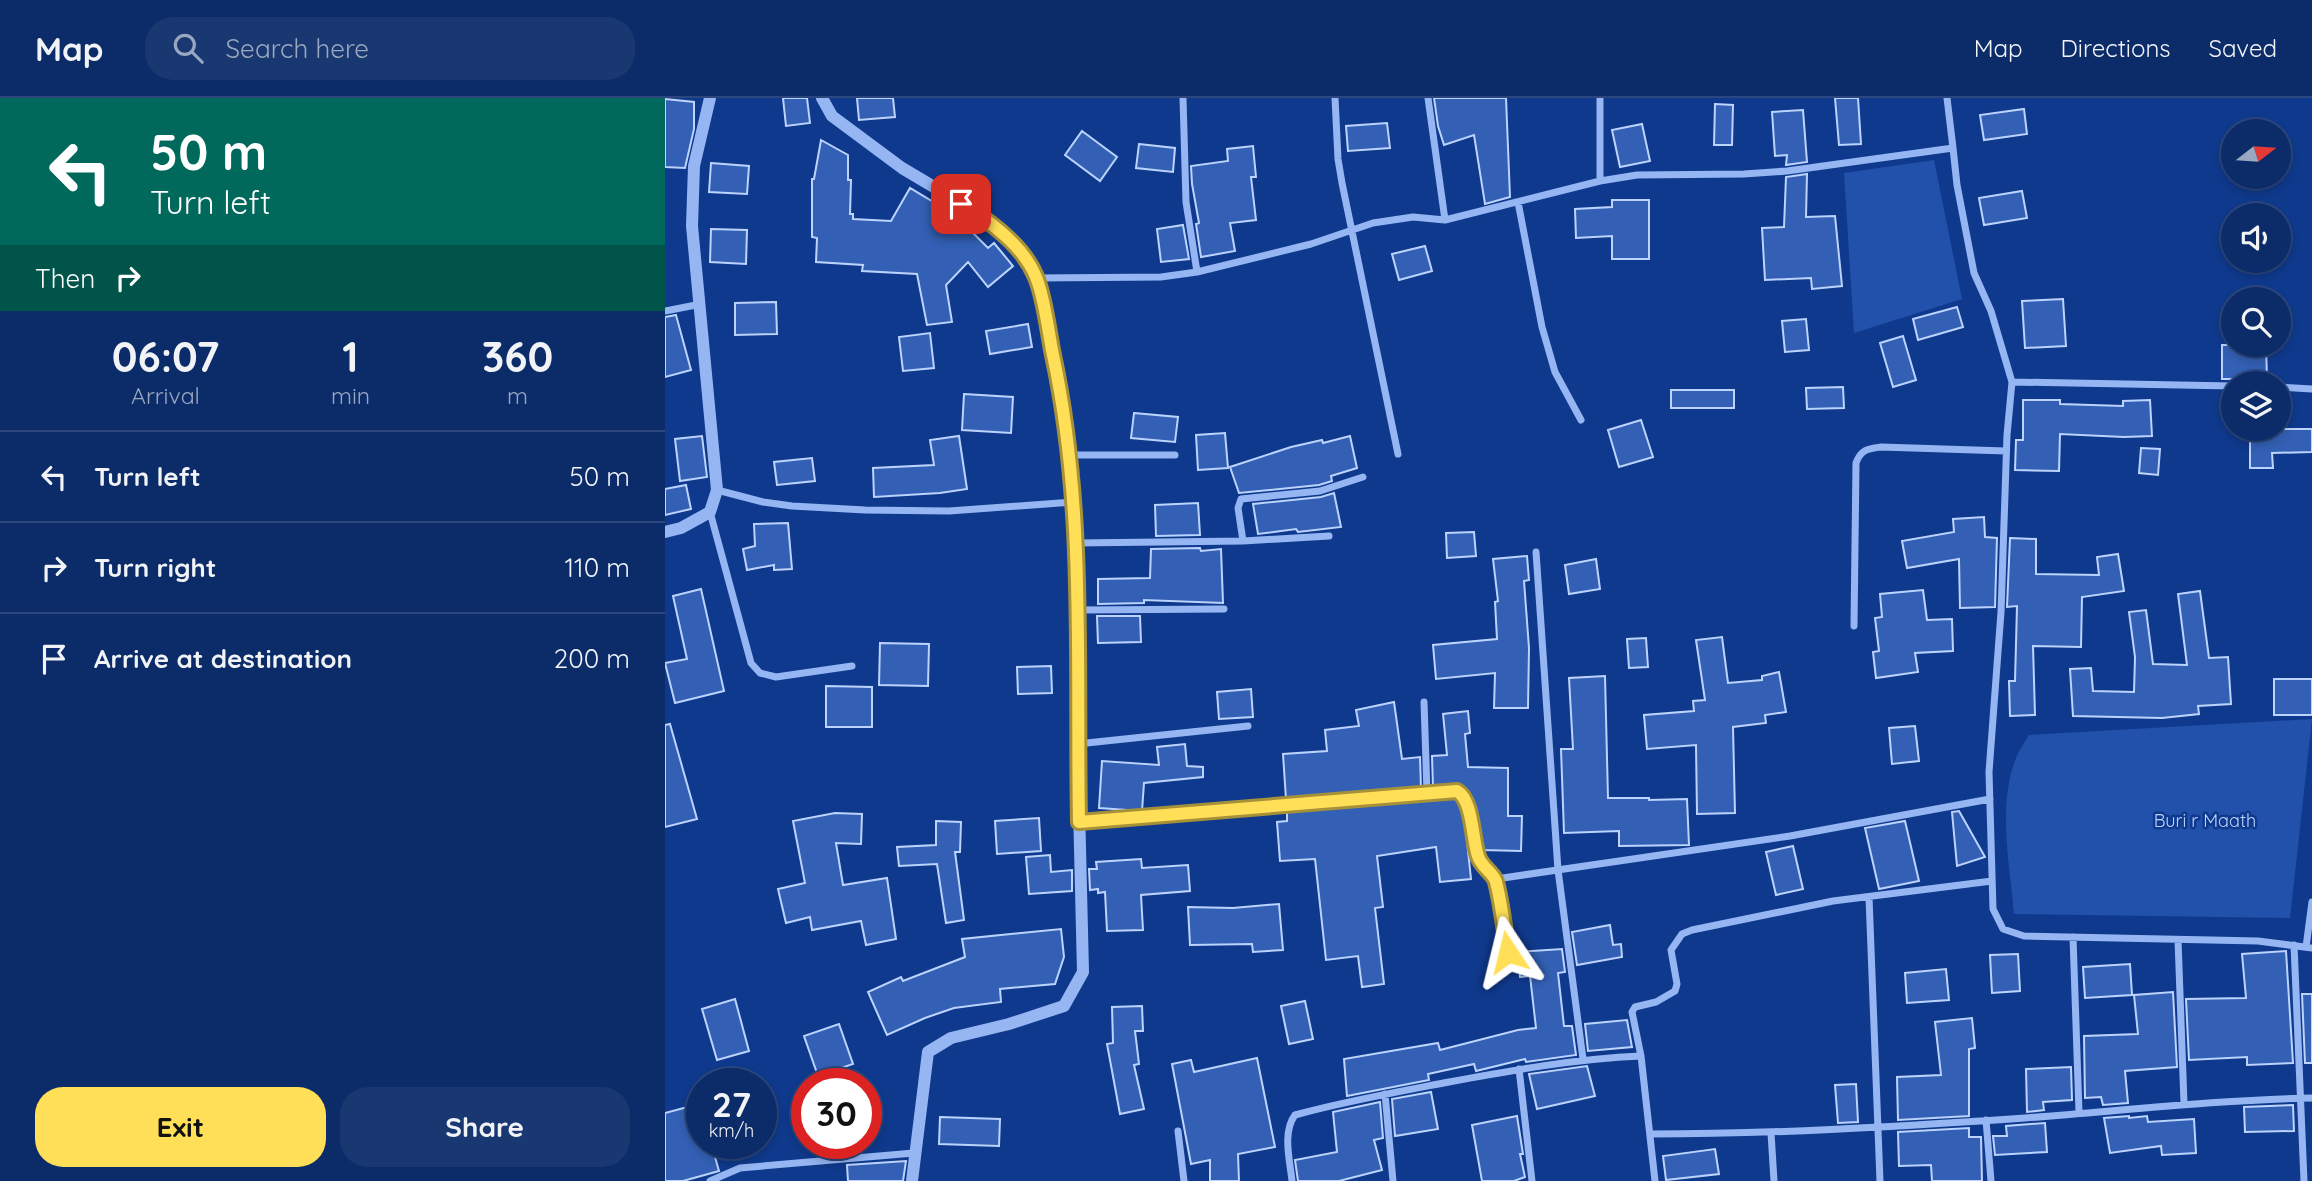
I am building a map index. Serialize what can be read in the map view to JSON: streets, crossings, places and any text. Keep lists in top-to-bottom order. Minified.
{"parks":["Buri r Maath"],"north":"right","page":{"header":"Map","search":"Search here","nav":["Map","Directions","Saved"],"turn":["50 m","Turn left"],"then":"Then","eta":["06:07","Arrival","1","min","360","m"],"list":[{"name":"Turn left","value":"50 m"},{"name":"Turn right","value":"110 m"},{"name":"Arrive at destination","value":"200 m"}],"speed":"27 km/h","limit":"30","buttons":["Exit","Share"]}}
